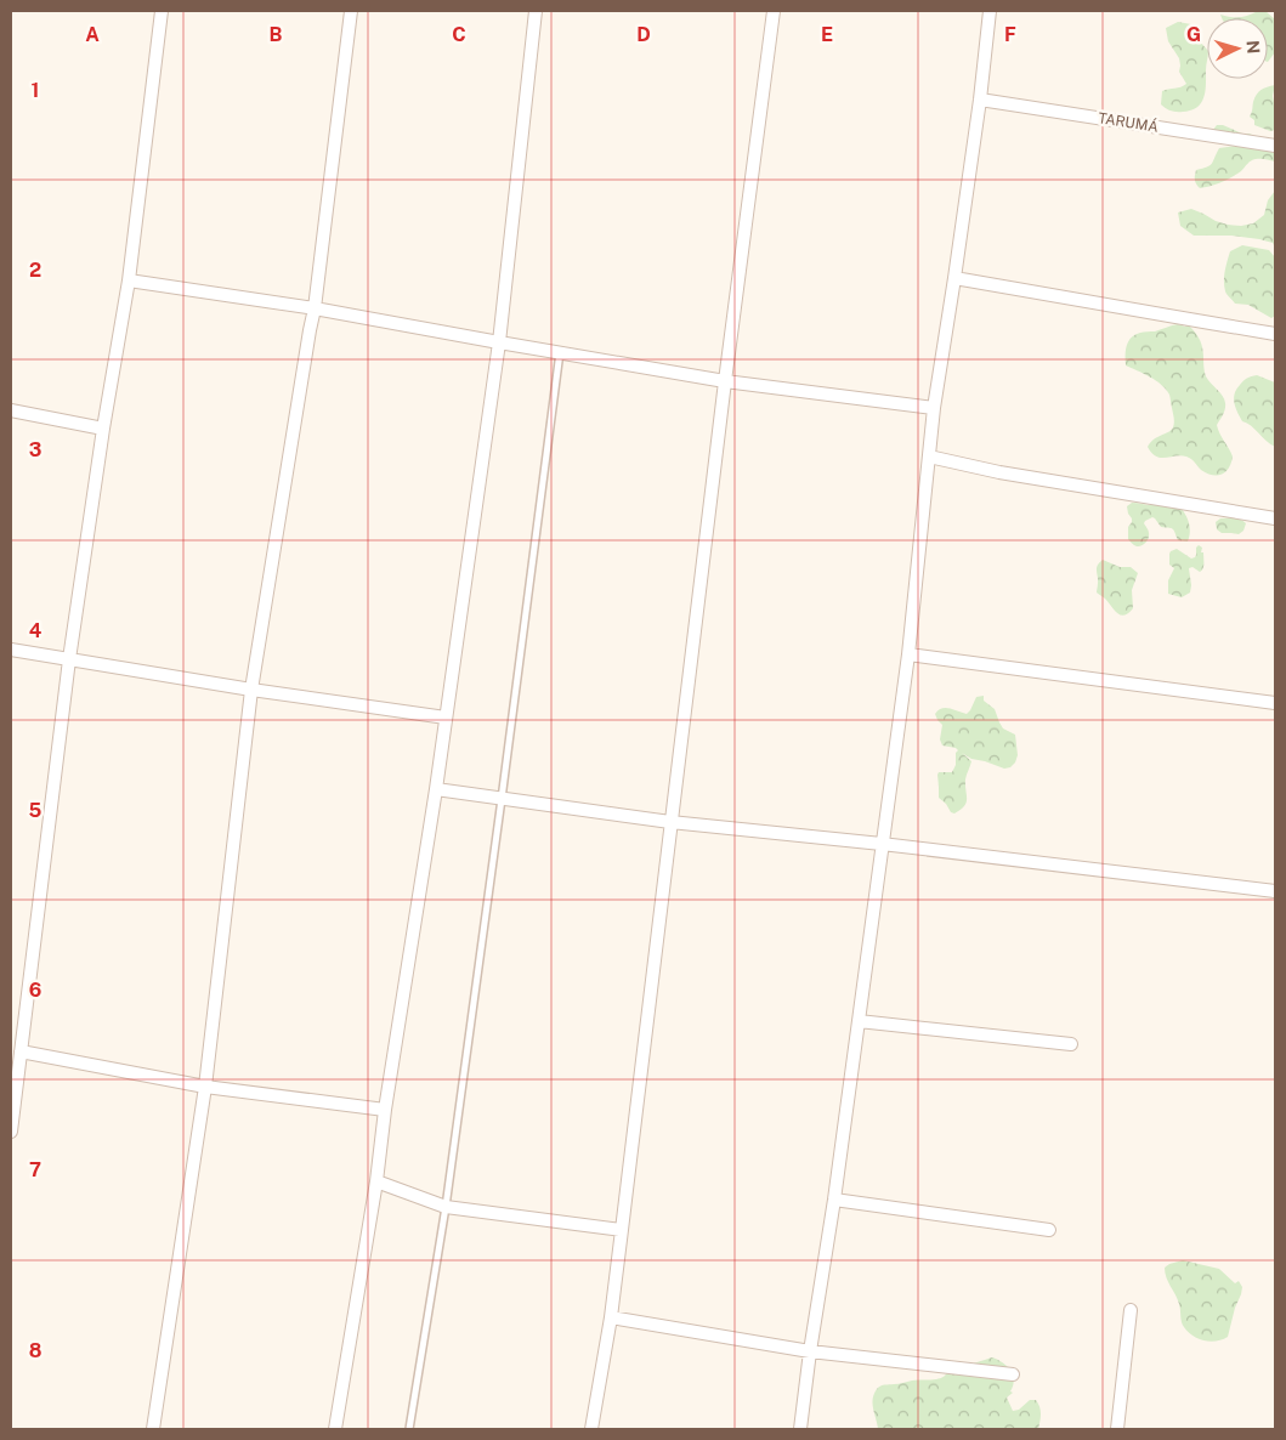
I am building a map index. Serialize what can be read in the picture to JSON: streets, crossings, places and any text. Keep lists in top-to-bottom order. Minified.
{"streets":{"street":["TARUMÁ"]},"north":"right","grid":{"columns":["A","B","C","D","E","F","G"],"rows":["1","2","3","4","5","6","7","8"]}}
